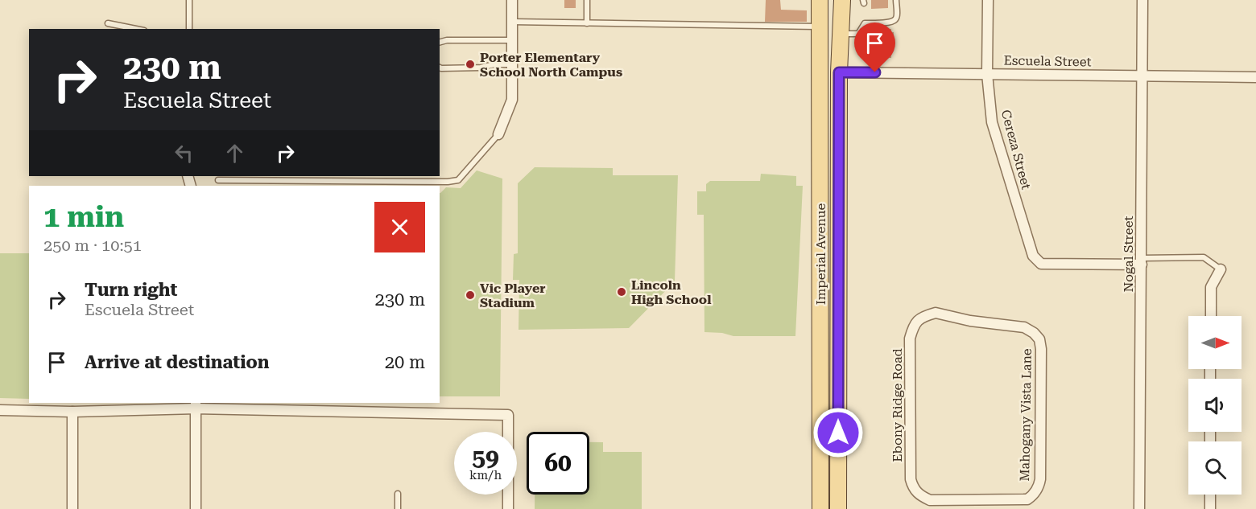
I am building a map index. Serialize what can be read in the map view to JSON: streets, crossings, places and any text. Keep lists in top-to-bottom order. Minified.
{"streets":{"main road":["Imperial Avenue"],"street":["Escuela Street","Cereza Street","Nogal Street","Ebony Ridge Road","Mahogany Vista Lane"]},"crossings":[["Escuela Street","Cereza Street"],["Escuela Street","Imperial Avenue"],["Escuela Street","Nogal Street"],["Cereza Street","Nogal Street"],["Ebony Ridge Road","Mahogany Vista Lane"]],"places":["Porter Elementary School North Campus","Lincoln High School","Vic Player Stadium"],"north":"right","page":{"turn":["230 m","Escuela Street"],"heading":["1 min","250 m · 10:51"],"list":[{"name":"Turn right","note":"Escuela Street","value":"230 m"},{"name":"Arrive at destination","value":"20 m"}],"speed":"59 km/h","limit":"60"}}
